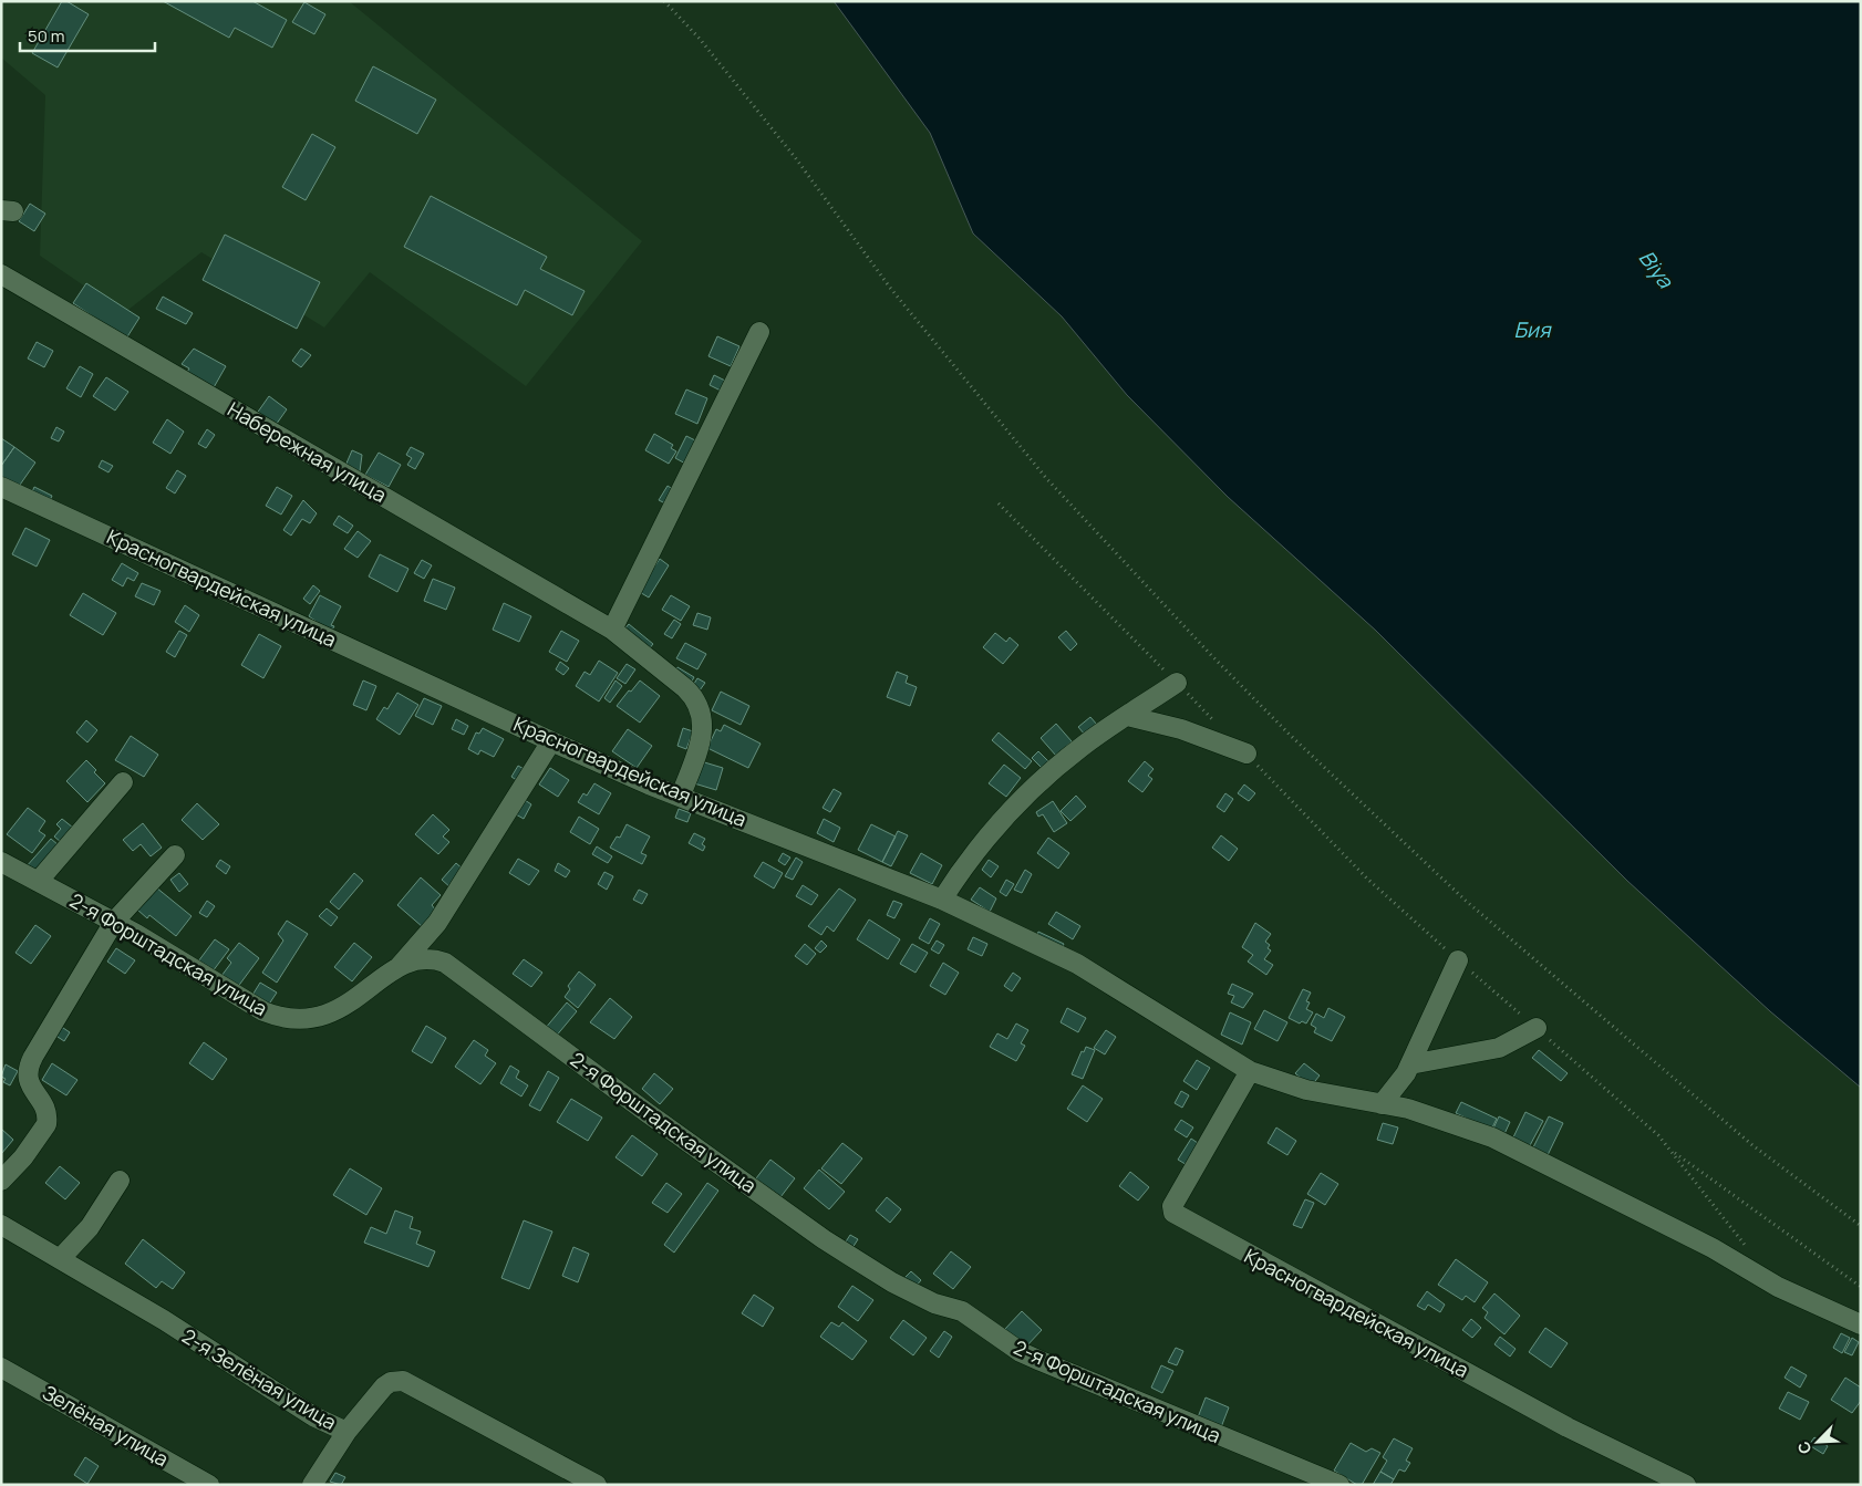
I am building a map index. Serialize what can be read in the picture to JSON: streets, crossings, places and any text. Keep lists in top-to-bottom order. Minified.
{"streets":{"street":["Набережная улица","Красногвардейская улица","2-я Форштадская улица","2-я Зелёная улица","Зелёная улица"]},"crossings":[["Набережная улица","Красногвардейская улица"]],"water":["Biya","Бия"],"scale_bar":"50 m","north":"bottom left"}
